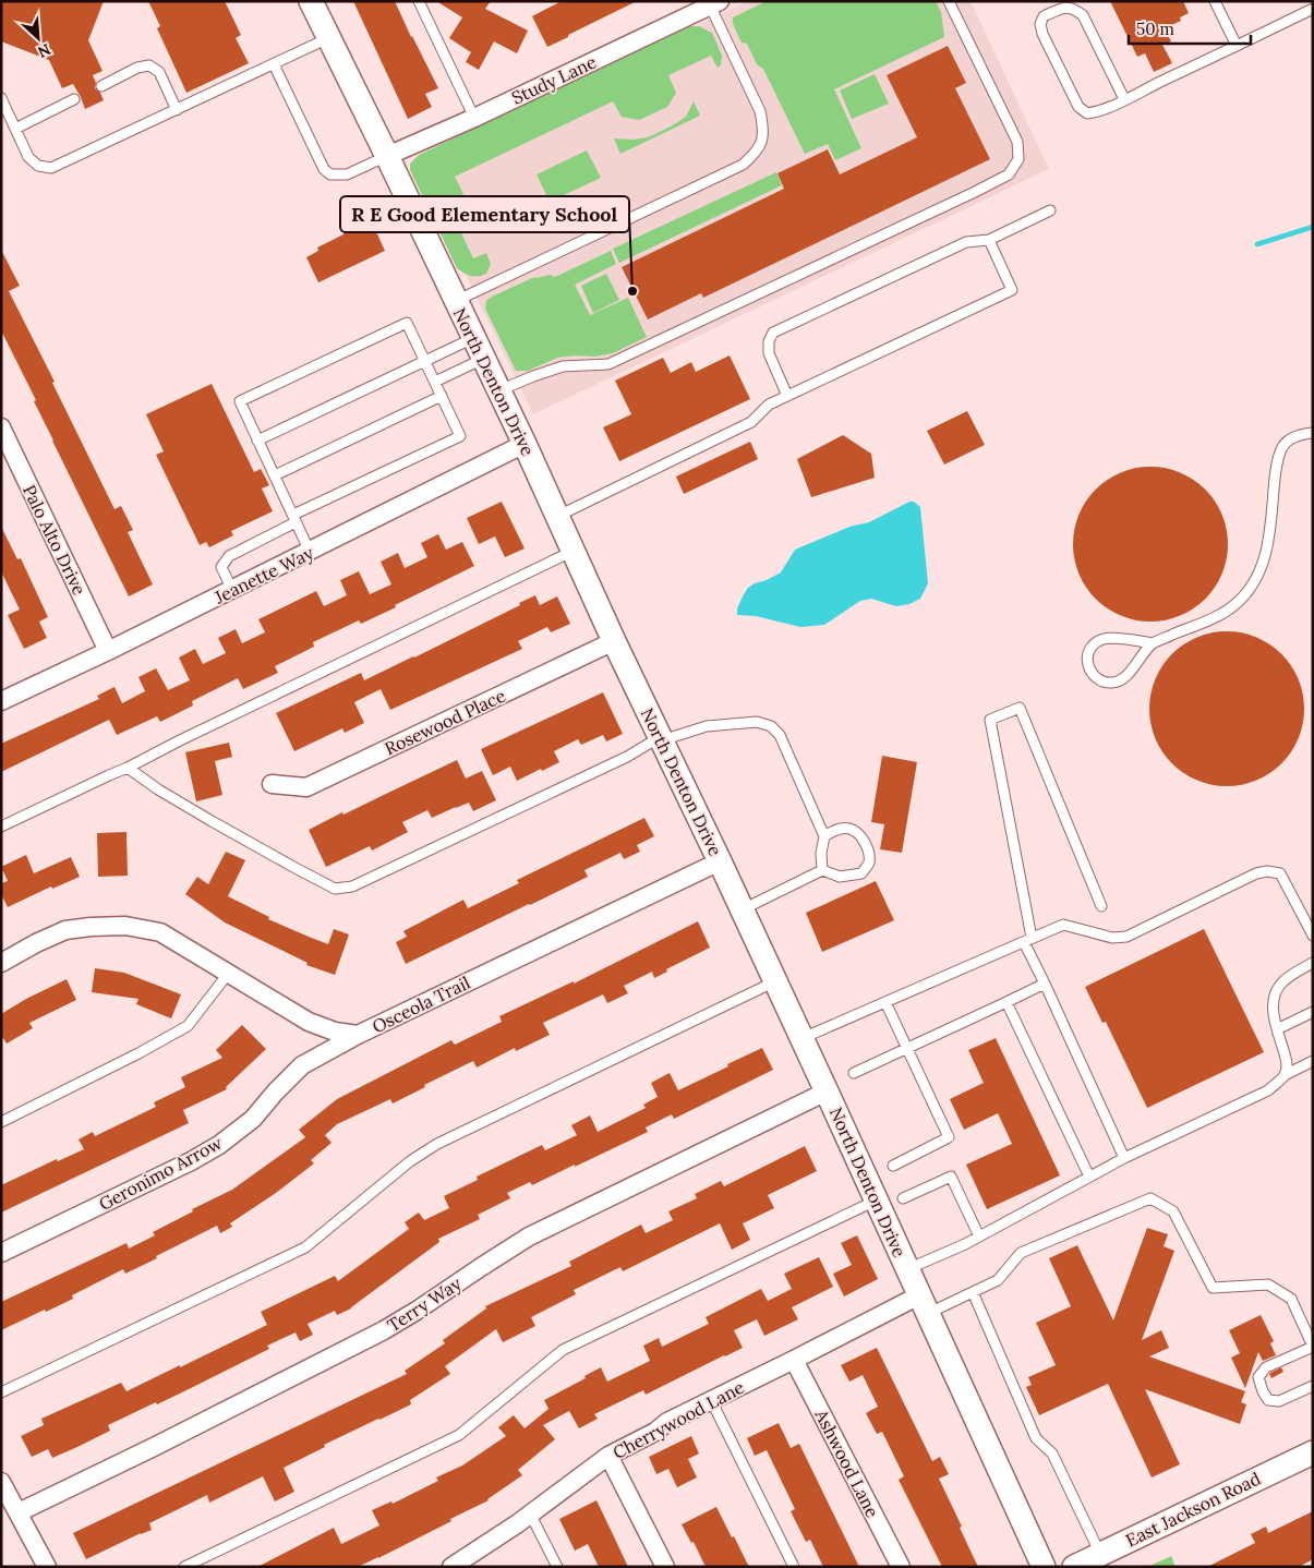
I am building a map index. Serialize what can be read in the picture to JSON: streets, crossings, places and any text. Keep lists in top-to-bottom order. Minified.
{"streets":{"street":["Study Lane","North Denton Drive","Palo Alto Drive","Jeanette Way","Rosewood Place","Osceola Trail","Geronimo Arrow","Terry Way","Cherrywood Lane","Ashwood Lane","East Jackson Road"]},"crossings":[["Study Lane","North Denton Drive"],["North Denton Drive","Jeanette Way"],["North Denton Drive","Rosewood Place"],["North Denton Drive","Osceola Trail"],["North Denton Drive","Terry Way"],["North Denton Drive","Cherrywood Lane"],["Palo Alto Drive","Jeanette Way"],["Osceola Trail","Geronimo Arrow"],["Cherrywood Lane","Ashwood Lane"]],"places":["R E Good Elementary School"],"scale_bar":"50 m","north":"bottom right"}
